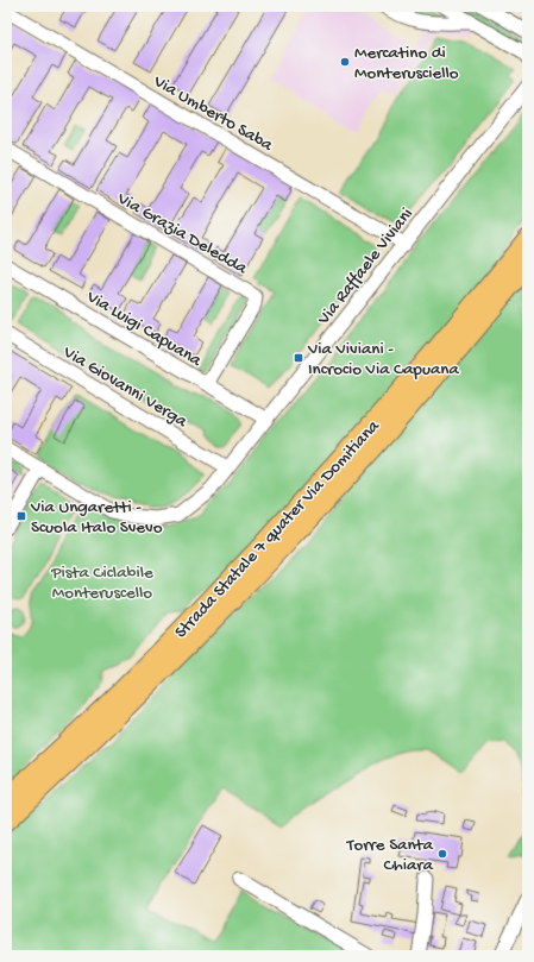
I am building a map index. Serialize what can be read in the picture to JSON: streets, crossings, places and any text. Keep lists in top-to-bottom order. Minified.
{"streets":{"highway":["Strada Statale 7 quater Via Domitiana"],"street":["Via Umberto Saba","Via Grazia Deledda","Via Raffaele Viviani","Via Luigi Capuana","Via Giovanni Verga"]},"crossings":[["Via Umberto Saba","Via Raffaele Viviani"],["Via Grazia Deledda","Via Luigi Capuana"],["Via Raffaele Viviani","Via Luigi Capuana"],["Via Raffaele Viviani","Via Giovanni Verga"]],"parks":["Pista Ciclabile Monteruscello"],"places":{"other":["Mercatino di Monterusciello","Torre Santa Chiara"],"transit":["Via Viviani - Incrocio Via Capuana","Via Ungaretti - Scuola Italo Svevo"]}}
